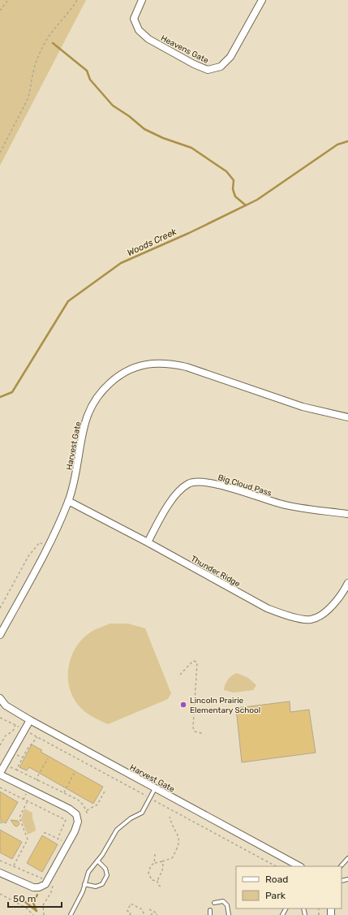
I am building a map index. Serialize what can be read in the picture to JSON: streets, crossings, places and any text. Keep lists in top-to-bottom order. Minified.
{"streets":{"street":["Heavens Gate","Harvest Gate","Big Cloud Pass","Thunder Ridge"]},"crossings":[["Harvest Gate","Thunder Ridge"],["Big Cloud Pass","Thunder Ridge"]],"water":["Woods Creek"],"places":["Lincoln Prairie Elementary School"],"legend":["Road","Park"],"scale_bar":"50 m"}
